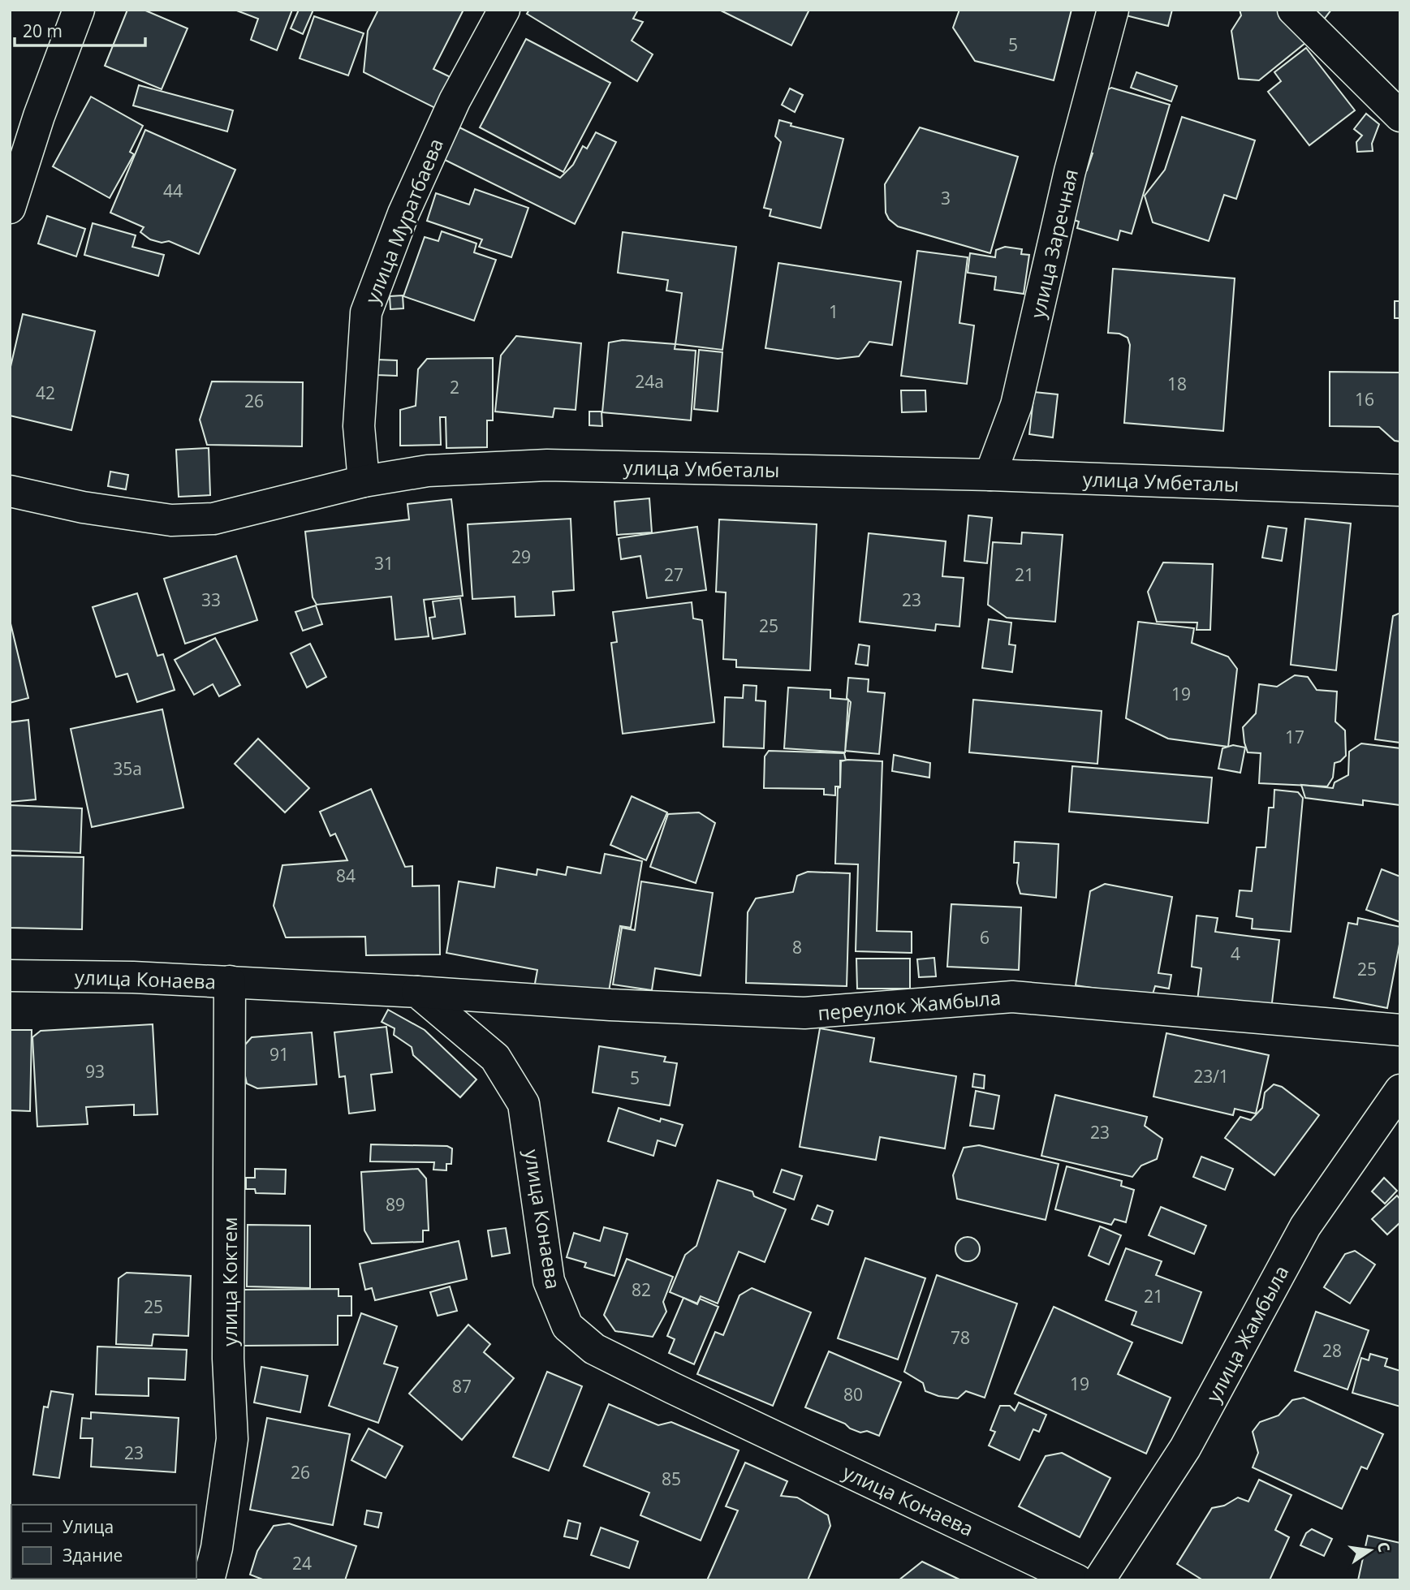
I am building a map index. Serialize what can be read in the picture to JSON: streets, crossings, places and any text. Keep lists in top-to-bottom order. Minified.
{"streets":{"street":["улица Муратбаева","улица Заречная","улица Умбеталы","улица Конаева","переулок Жамбыла","улица Коктем","улица Жамбыла"]},"crossings":[["улица Муратбаева","улица Умбеталы"],["улица Заречная","улица Умбеталы"],["улица Конаева","переулок Жамбыла"],["улица Конаева","улица Коктем"]],"house_numbers":["5","44","3","1","24а","18","2","42","16","26","29","31","27","21","33","23","25","19","17","35а","84","6","8","4","25","91","93","23/1","5","23","89","82","21","25","78","28","19","87","80","23","26","85","24"],"legend":["Улица","Здание"],"scale_bar":"20 m","north":"right"}
